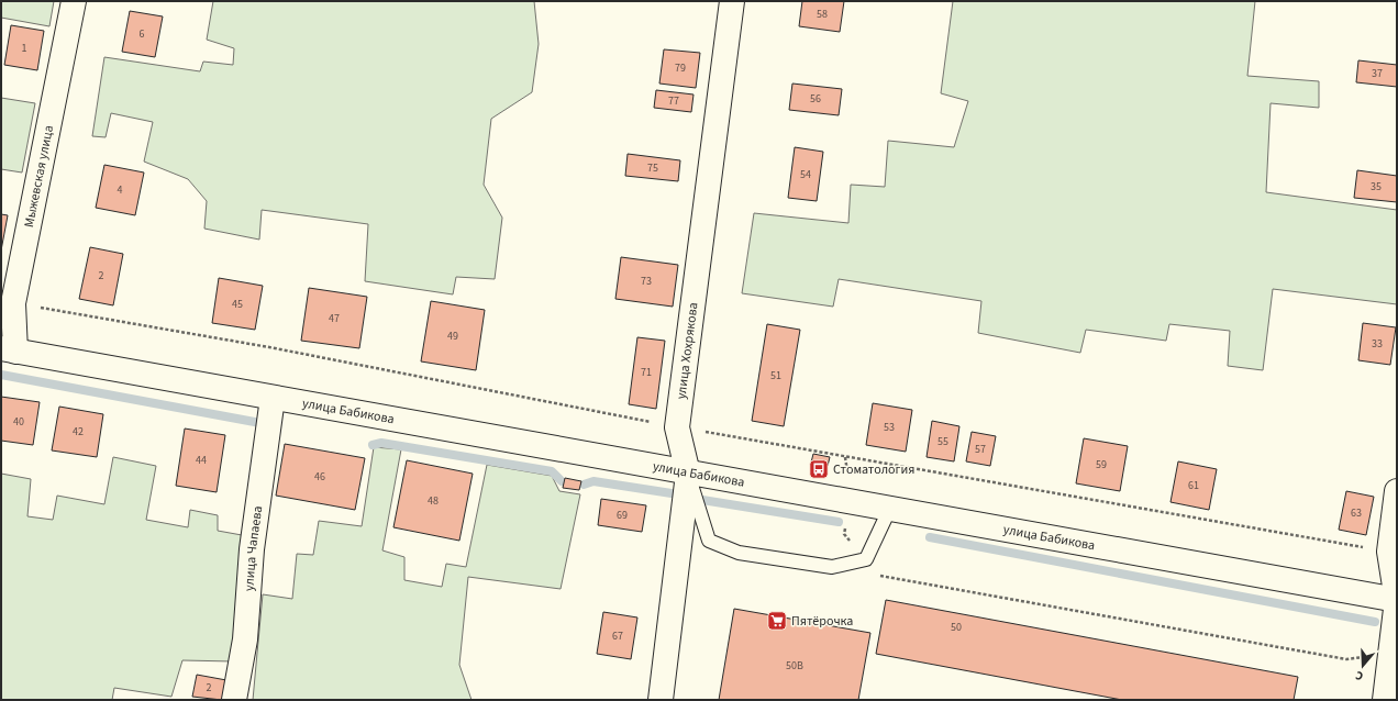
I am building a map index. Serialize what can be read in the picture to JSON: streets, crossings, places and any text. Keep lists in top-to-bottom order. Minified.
{"streets":{"street":["Мыжевская улица","улица Хохрякова","улица Бабикова","улица Чапаева"]},"crossings":[["Мыжевская улица","улица Бабикова"],["улица Хохрякова","улица Бабикова"],["улица Бабикова","улица Чапаева"]],"places":{"bus stop":["Стоматология"],"supermarket":["Пятёрочка"]},"house_numbers":["58","6","1","79","37","56","77","75","54","35","4","2","73","45","47","49","33","71","51","40","53","42","55","57","44","59","46","61","48","63","69","50","67","50В","2"],"north":"bottom"}
